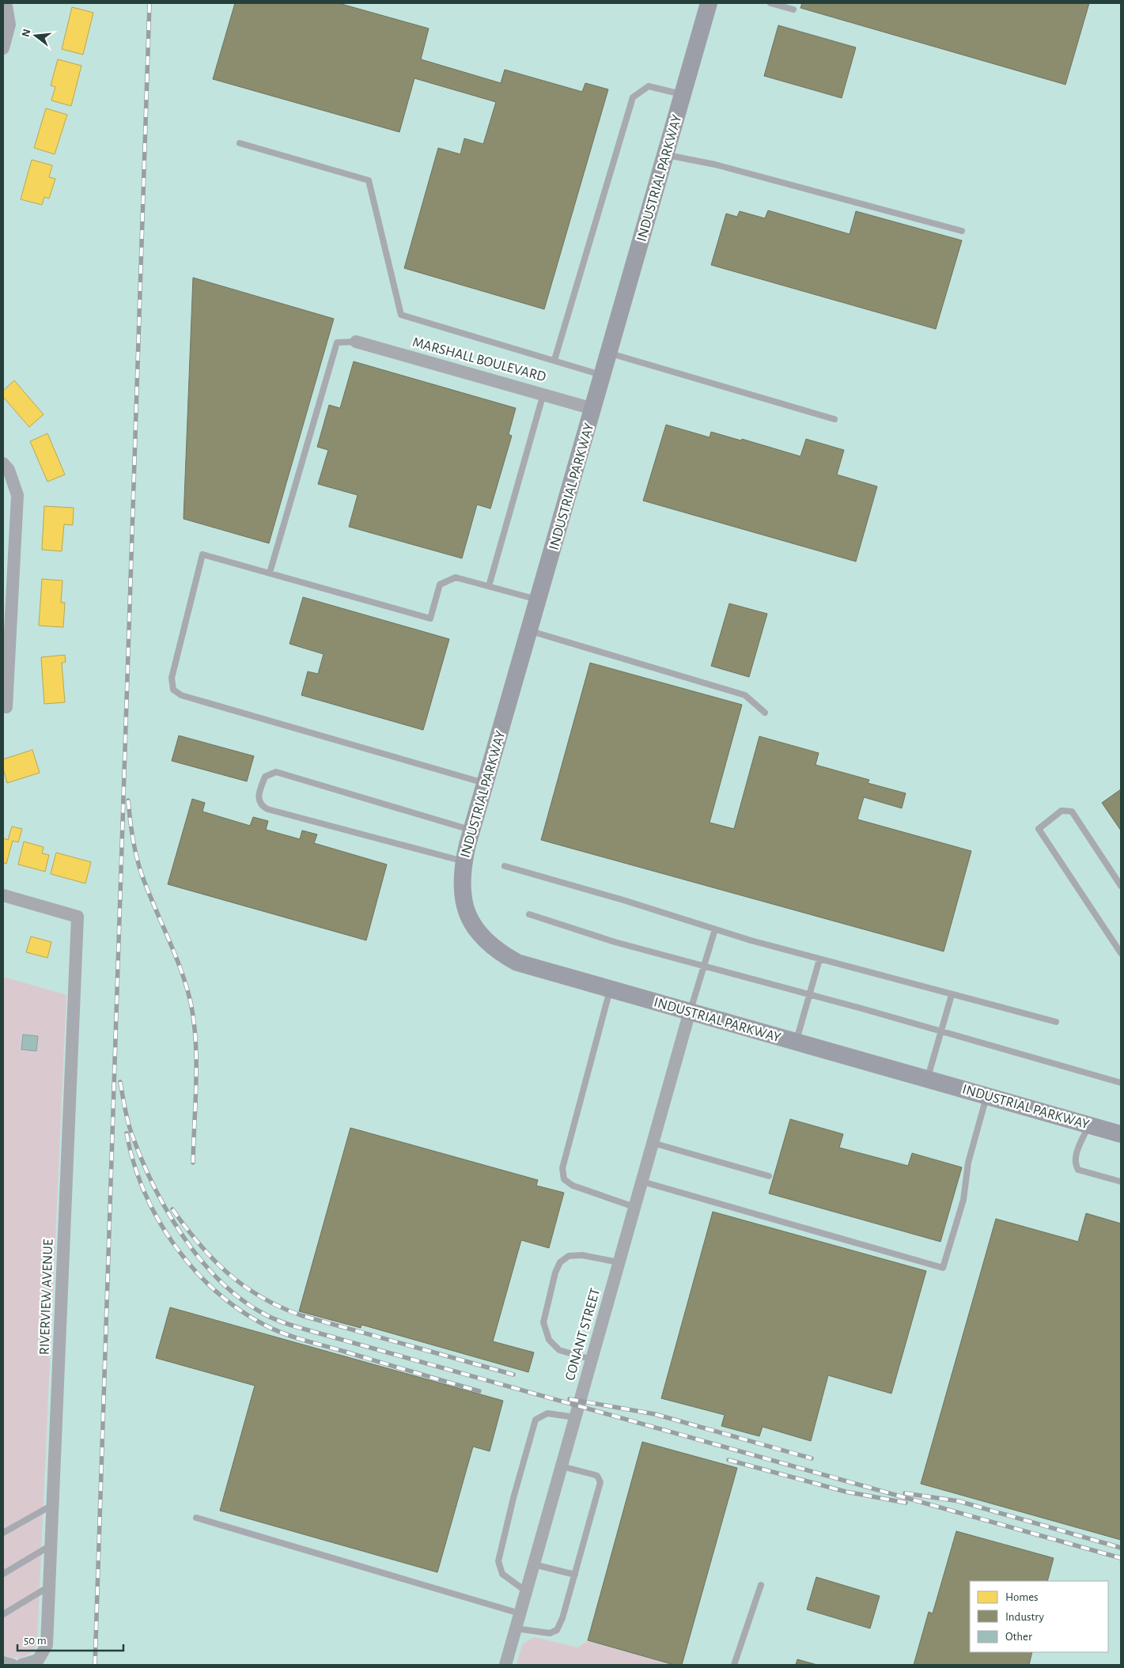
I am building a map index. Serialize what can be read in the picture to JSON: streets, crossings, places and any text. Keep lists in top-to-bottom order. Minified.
{"streets":{"street":["INDUSTRIAL PARKWAY","MARSHALL BOULEVARD","RIVERVIEW AVENUE","CONANT STREET"]},"crossings":[["INDUSTRIAL PARKWAY","MARSHALL BOULEVARD"],["INDUSTRIAL PARKWAY","CONANT STREET"]],"legend":["Homes","Industry","Other"],"scale_bar":"50 m","north":"left"}
